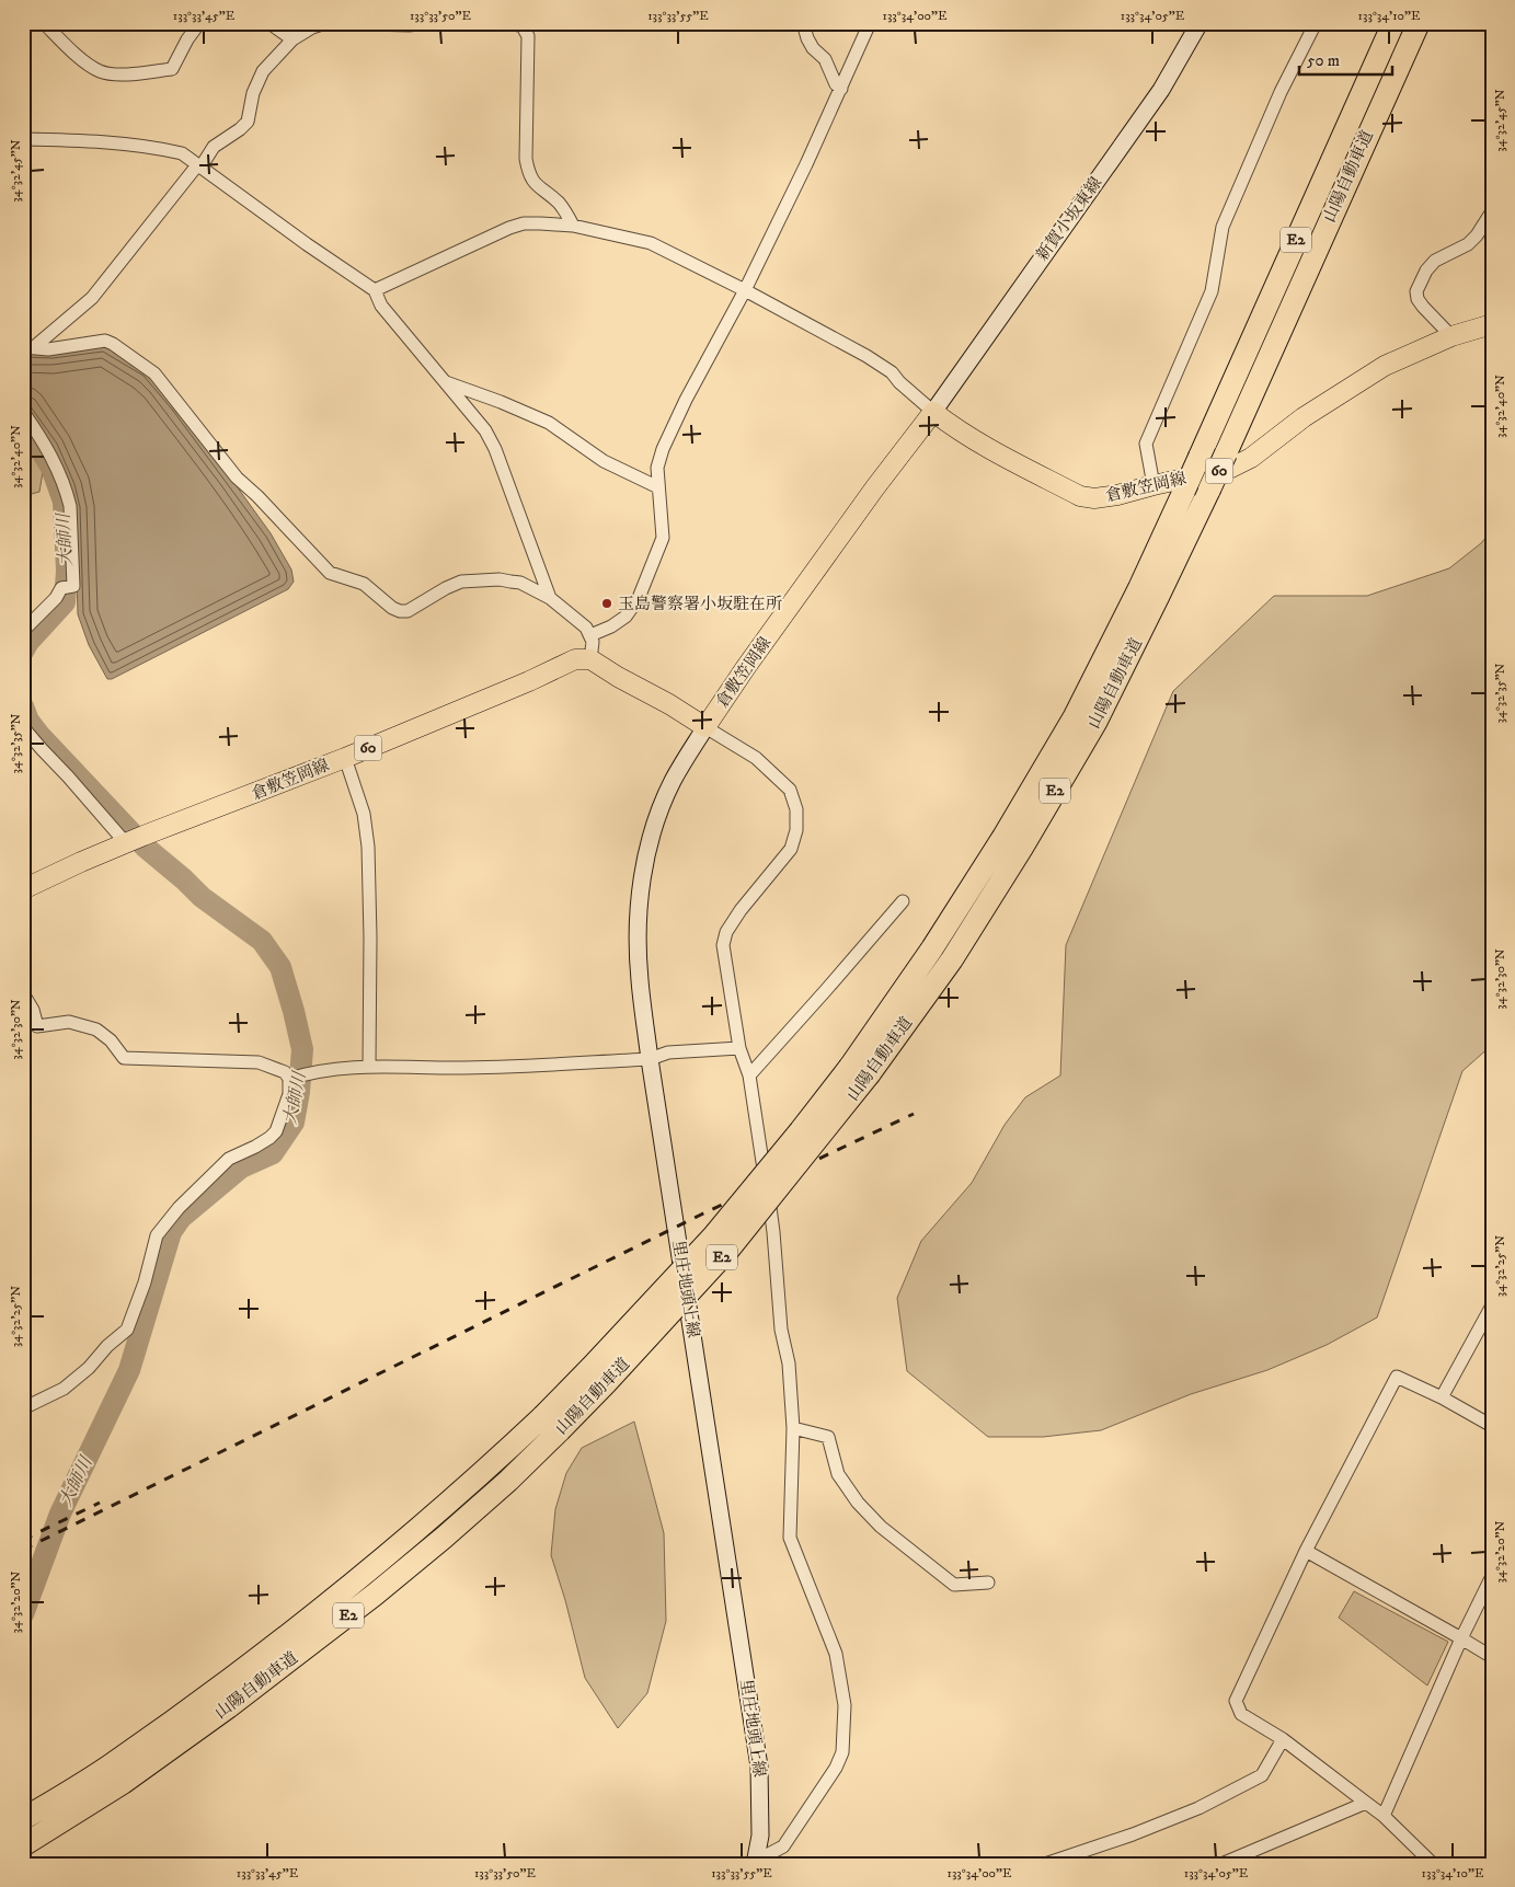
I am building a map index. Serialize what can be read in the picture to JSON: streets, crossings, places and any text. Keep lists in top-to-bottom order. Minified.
{"streets":{"highway":["山陽自動車道","E2"],"main road":["新賀小坂東線","60","倉敷笠岡線","里庄地頭上線"]},"crossings":[["新賀小坂東線","倉敷笠岡線"],["倉敷笠岡線","里庄地頭上線"]],"water":["大師川"],"places":["玉島警察署小坂駐在所"],"scale_bar":"50 m","coordinates":["133°33'45\"E","133°33'50\"E","133°33'55\"E","133°34'00\"E","133°34'05\"E","133°34'10\"E","34°32'45\"N","34°32'40\"N","34°32'35\"N","34°32'30\"N","34°32'25\"N","34°32'20\"N"]}
